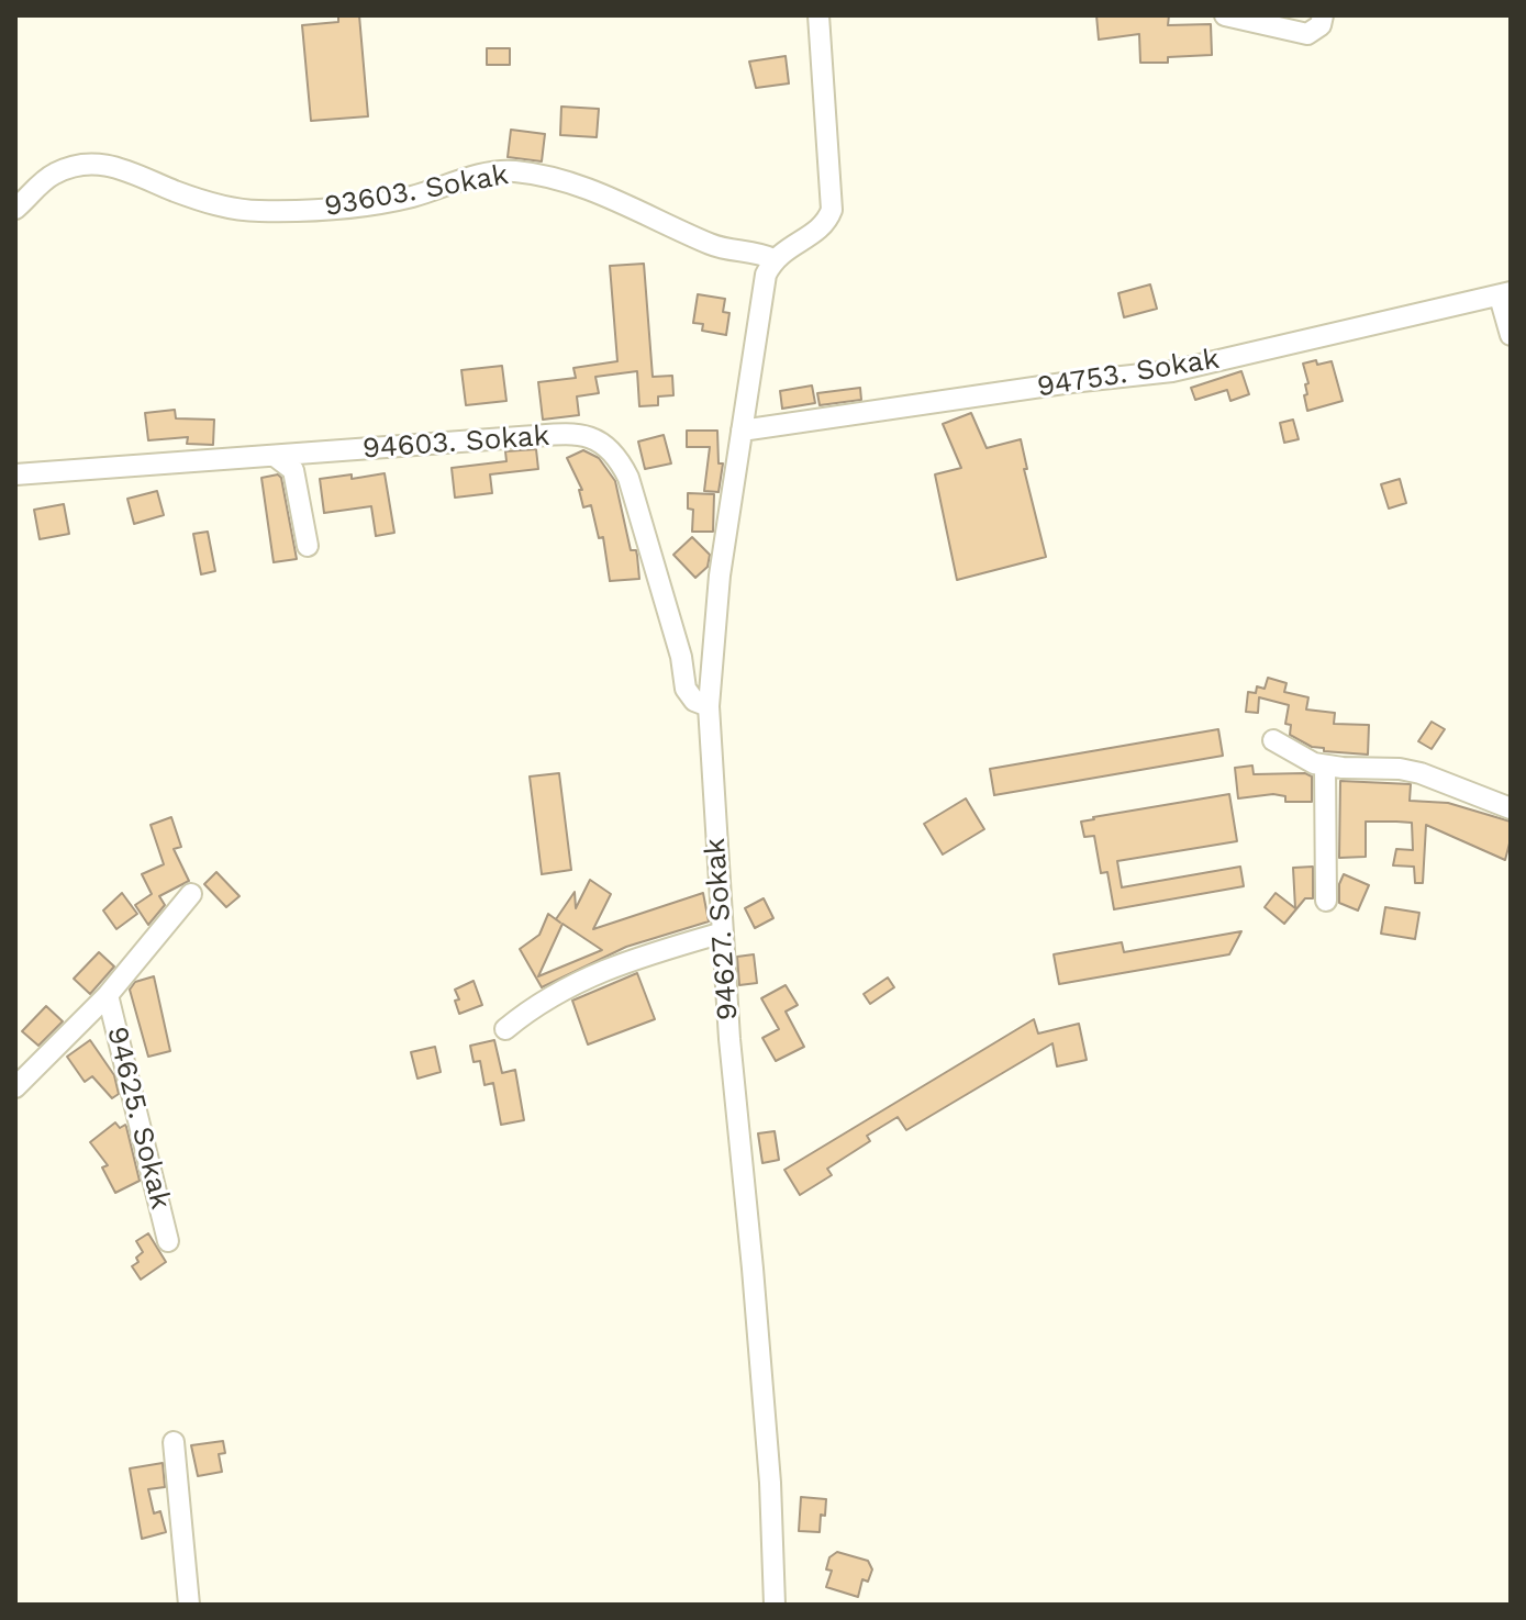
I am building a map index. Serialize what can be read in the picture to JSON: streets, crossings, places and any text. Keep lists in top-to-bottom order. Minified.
{"streets":{"street":["93603. Sokak","94753. Sokak","94603. Sokak","94627. Sokak","94625. Sokak"]},"crossings":[["93603. Sokak","94627. Sokak"],["94753. Sokak","94627. Sokak"],["94603. Sokak","94627. Sokak"]]}
